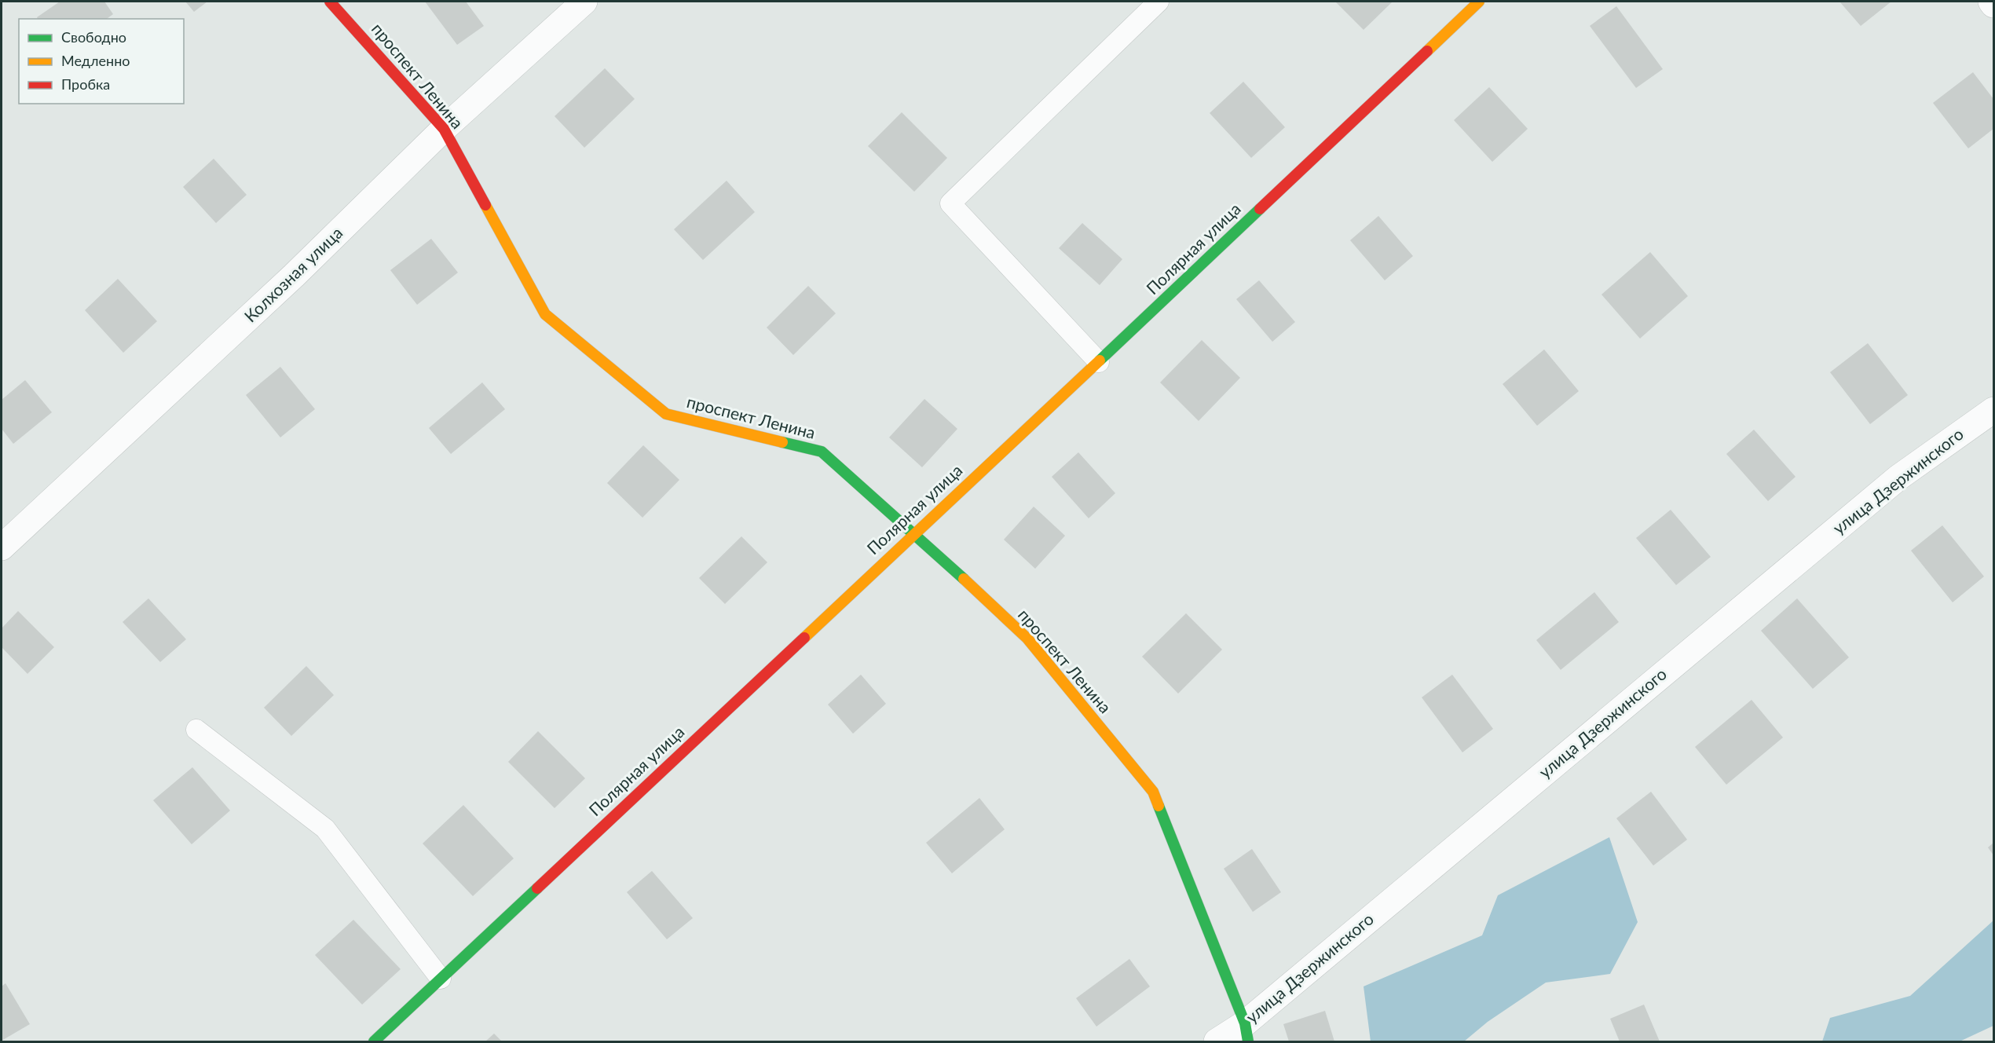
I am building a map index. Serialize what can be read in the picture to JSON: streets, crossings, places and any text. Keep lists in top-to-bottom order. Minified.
{"streets":{"street":["проспект Ленина","Полярная улица","Колхозная улица","улица Дзержинского"]},"crossings":[["проспект Ленина","Полярная улица"],["проспект Ленина","Колхозная улица"],["проспект Ленина","улица Дзержинского"]],"legend":["Свободно","Медленно","Пробка"]}
